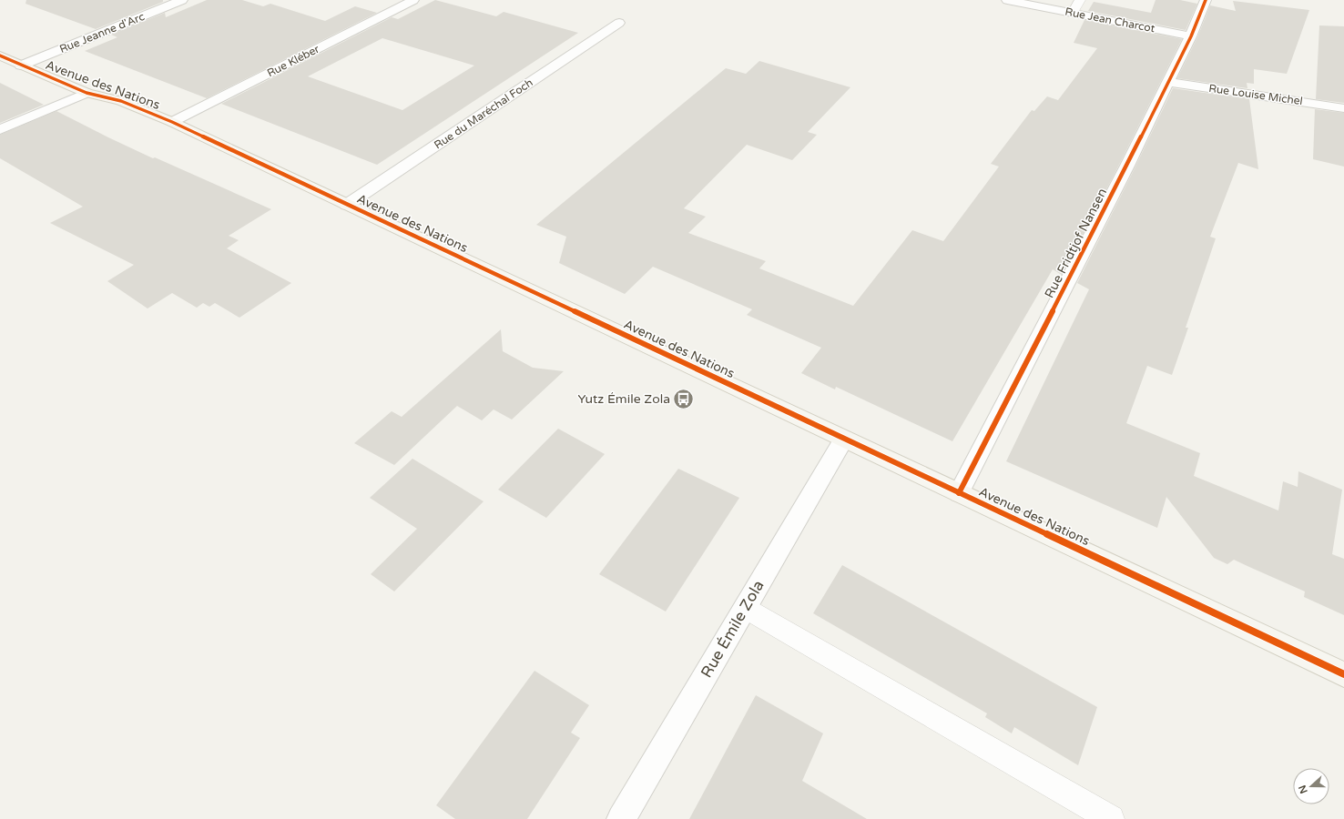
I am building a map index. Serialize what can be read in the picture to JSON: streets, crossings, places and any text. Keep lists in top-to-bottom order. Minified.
{"streets":{"main road":["Avenue des Nations"],"street":["Rue Jean Charcot","Rue Jeanne d'Arc","Rue Kléber","Rue Louise Michel","Rue du Maréchal Foch","Rue Fridtjof Nansen","Rue Émile Zola"]},"crossings":[["Rue Jean Charcot","Rue Fridtjof Nansen"],["Rue Jeanne d'Arc","Avenue des Nations"],["Rue Kléber","Avenue des Nations"],["Avenue des Nations","Rue du Maréchal Foch"],["Avenue des Nations","Rue Fridtjof Nansen"],["Avenue des Nations","Rue Émile Zola"],["Rue Louise Michel","Rue Fridtjof Nansen"]],"places":{"bus stop":["Yutz Émile Zola"]},"north":"left"}
